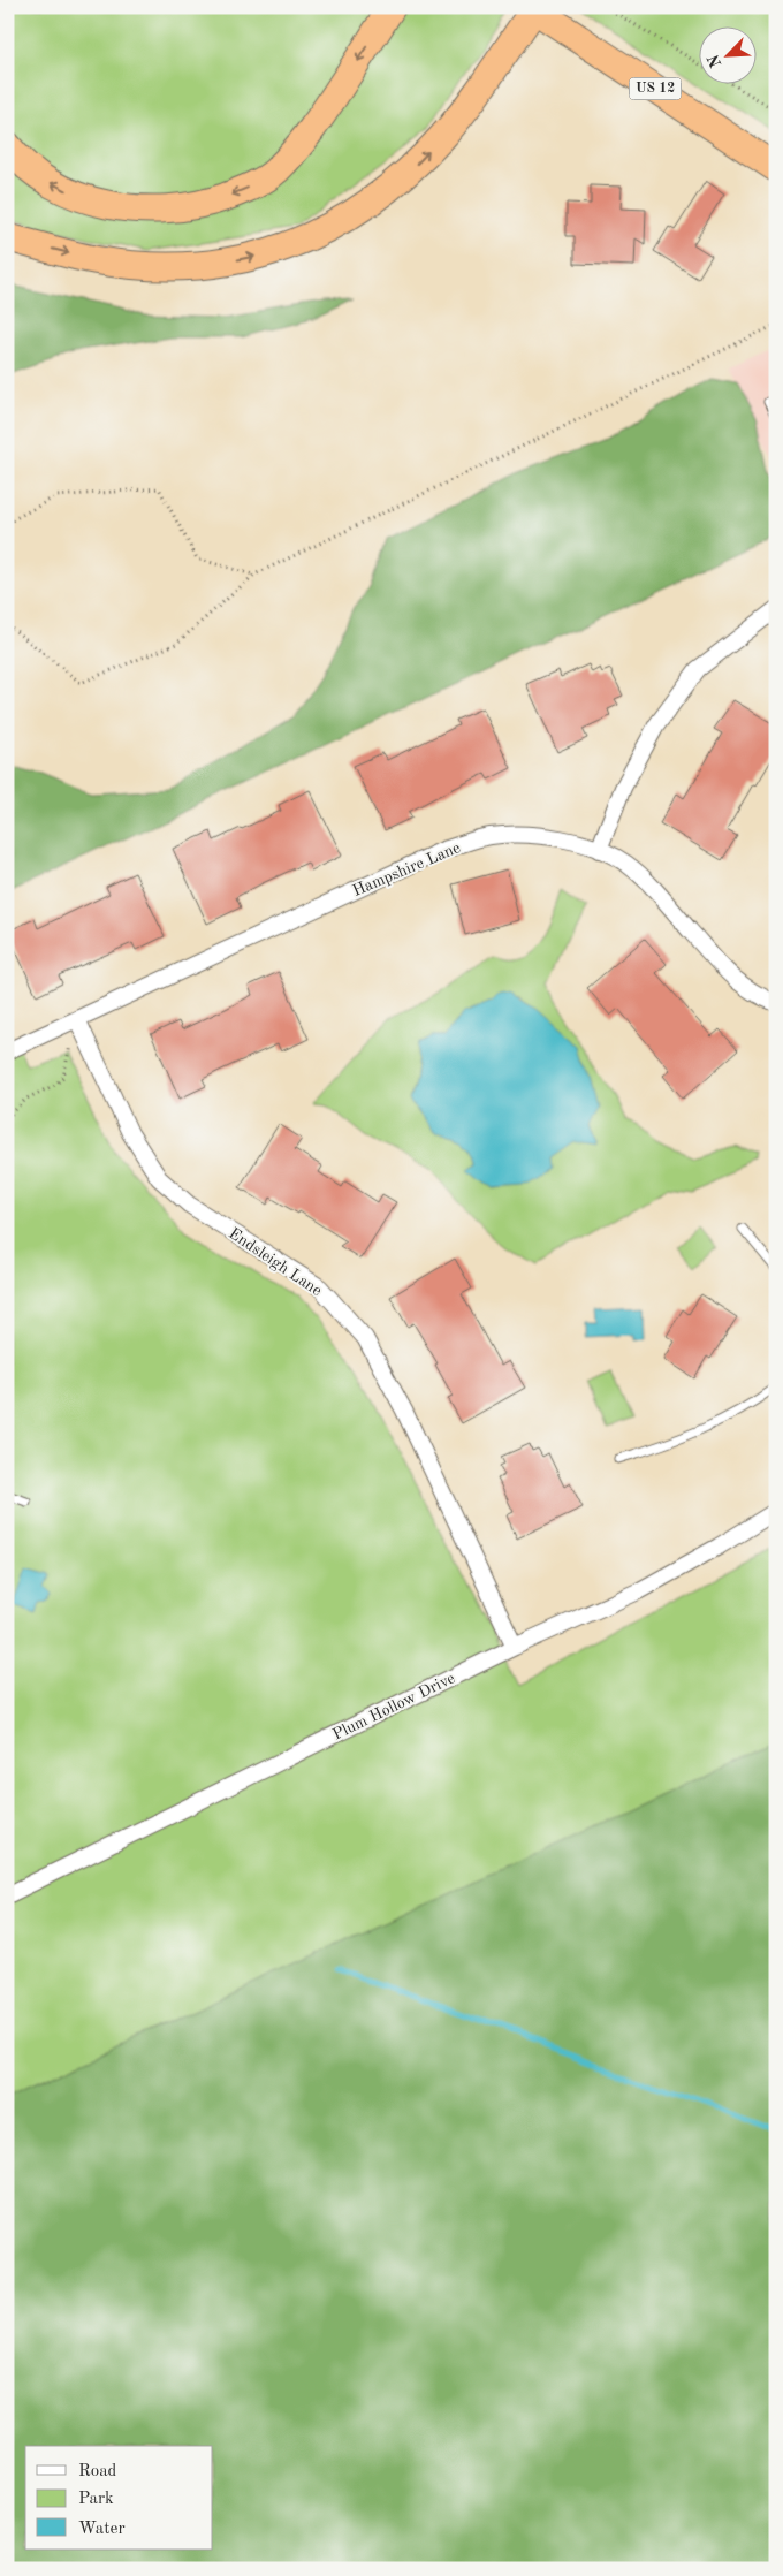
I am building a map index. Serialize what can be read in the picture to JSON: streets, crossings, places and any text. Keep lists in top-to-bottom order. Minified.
{"streets":{"highway":["US 12"],"street":["Hampshire Lane","Endsleigh Lane","Plum Hollow Drive"]},"crossings":[["Hampshire Lane","Endsleigh Lane"],["Endsleigh Lane","Plum Hollow Drive"]],"legend":["Road","Park","Water"],"north":"bottom left"}
